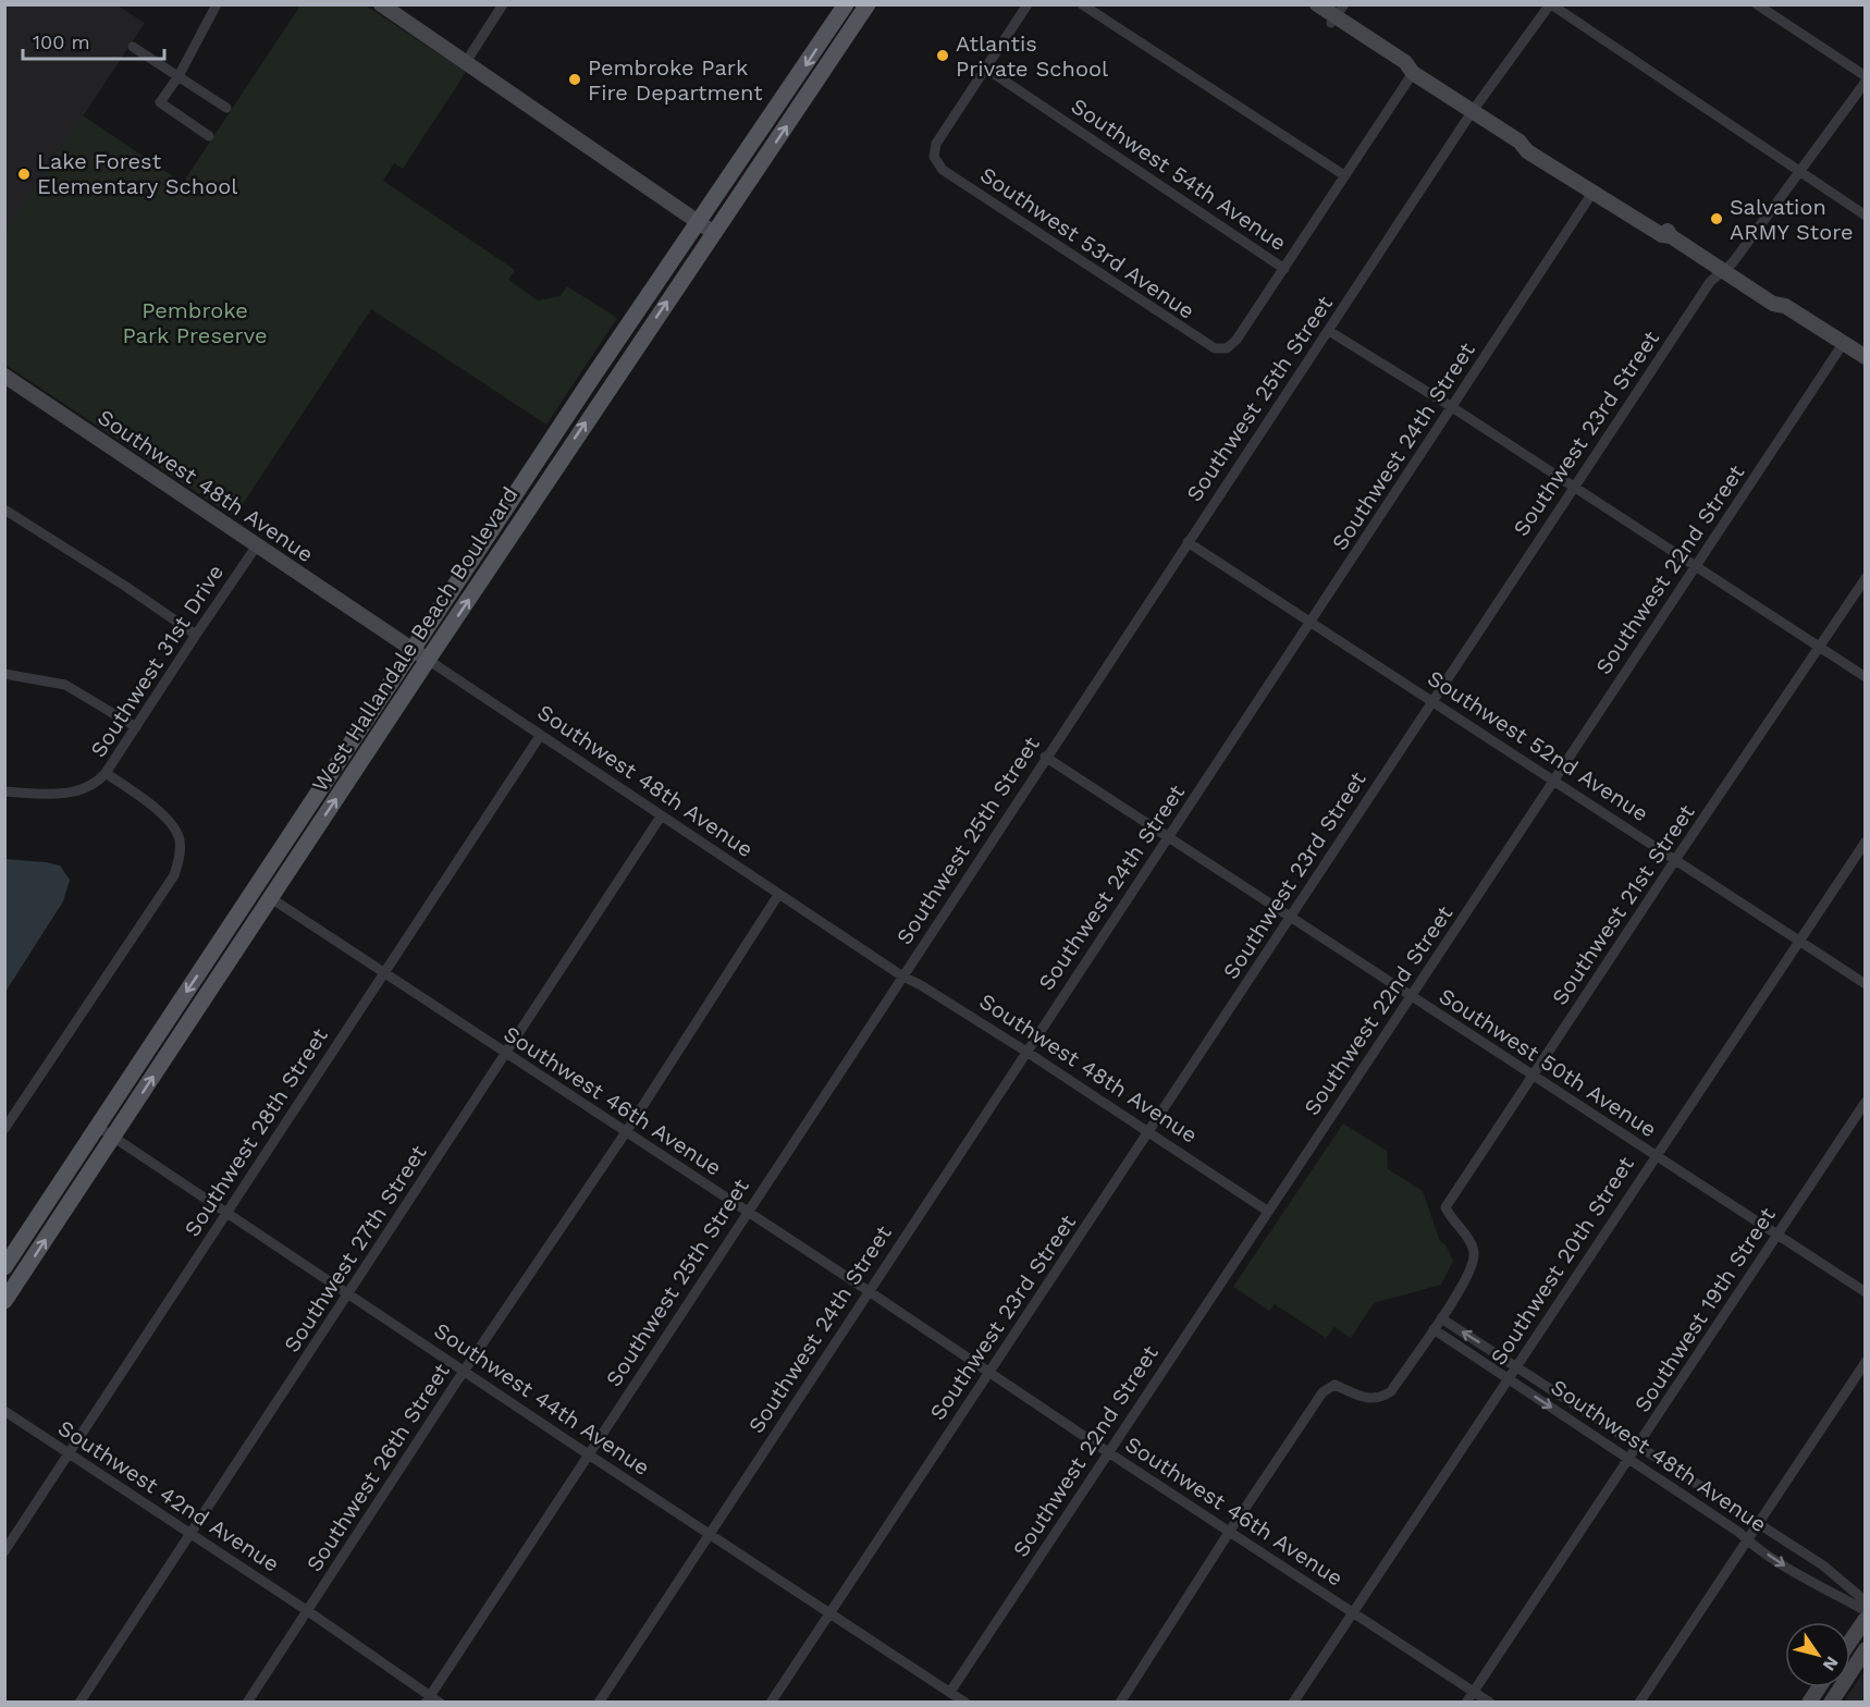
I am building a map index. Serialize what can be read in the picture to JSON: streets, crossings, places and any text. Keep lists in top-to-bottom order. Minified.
{"streets":{"main road":["West Hallandale Beach Boulevard"],"street":["Southwest 54th Avenue","Southwest 53rd Avenue","Southwest 25th Street","Southwest 23rd Street","Southwest 24th Street","Southwest 48th Avenue","Southwest 22nd Street","Southwest 31st Drive","Southwest 52nd Avenue","Southwest 21st Street","Southwest 50th Avenue","Southwest 46th Avenue","Southwest 28th Street","Southwest 27th Street","Southwest 20th Street","Southwest 19th Street","Southwest 44th Avenue","Southwest 26th Street","Southwest 42nd Avenue"]},"crossings":[["Southwest 54th Avenue","Southwest 53rd Avenue"],["Southwest 25th Street","Southwest 48th Avenue"],["Southwest 25th Street","Southwest 52nd Avenue"],["Southwest 25th Street","Southwest 50th Avenue"],["Southwest 25th Street","Southwest 46th Avenue"],["Southwest 25th Street","Southwest 44th Avenue"],["Southwest 25th Street","Southwest 42nd Avenue"],["Southwest 23rd Street","Southwest 48th Avenue"],["Southwest 23rd Street","Southwest 52nd Avenue"],["Southwest 23rd Street","Southwest 50th Avenue"],["Southwest 23rd Street","Southwest 46th Avenue"],["Southwest 23rd Street","Southwest 44th Avenue"],["Southwest 24th Street","Southwest 48th Avenue"],["Southwest 24th Street","Southwest 52nd Avenue"],["Southwest 24th Street","Southwest 50th Avenue"],["Southwest 24th Street","Southwest 46th Avenue"],["Southwest 24th Street","Southwest 44th Avenue"],["Southwest 48th Avenue","Southwest 22nd Street"],["Southwest 48th Avenue","West Hallandale Beach Boulevard"],["Southwest 48th Avenue","Southwest 31st Drive"],["Southwest 48th Avenue","Southwest 21st Street"],["Southwest 48th Avenue","Southwest 28th Street"],["Southwest 48th Avenue","Southwest 27th Street"],["Southwest 48th Avenue","Southwest 20th Street"],["Southwest 48th Avenue","Southwest 19th Street"],["Southwest 48th Avenue","Southwest 26th Street"],["Southwest 22nd Street","Southwest 52nd Avenue"],["Southwest 22nd Street","Southwest 50th Avenue"],["Southwest 22nd Street","Southwest 46th Avenue"],["Southwest 22nd Street","Southwest 44th Avenue"],["West Hallandale Beach Boulevard","Southwest 46th Avenue"],["West Hallandale Beach Boulevard","Southwest 44th Avenue"],["Southwest 52nd Avenue","Southwest 21st Street"],["Southwest 52nd Avenue","Southwest 20th Street"],["Southwest 21st Street","Southwest 50th Avenue"],["Southwest 50th Avenue","Southwest 20th Street"],["Southwest 50th Avenue","Southwest 19th Street"],["Southwest 46th Avenue","Southwest 28th Street"],["Southwest 46th Avenue","Southwest 27th Street"],["Southwest 46th Avenue","Southwest 20th Street"],["Southwest 46th Avenue","Southwest 19th Street"],["Southwest 46th Avenue","Southwest 26th Street"],["Southwest 28th Street","Southwest 44th Avenue"],["Southwest 28th Street","Southwest 42nd Avenue"],["Southwest 27th Street","Southwest 44th Avenue"],["Southwest 27th Street","Southwest 42nd Avenue"],["Southwest 44th Avenue","Southwest 26th Street"],["Southwest 26th Street","Southwest 42nd Avenue"]],"parks":["Pembroke Park Preserve"],"places":["Atlantis Private School","Pembroke Park Fire Department","Lake Forest Elementary School","Salvation ARMY Store"],"scale_bar":"100 m","north":"bottom right"}
